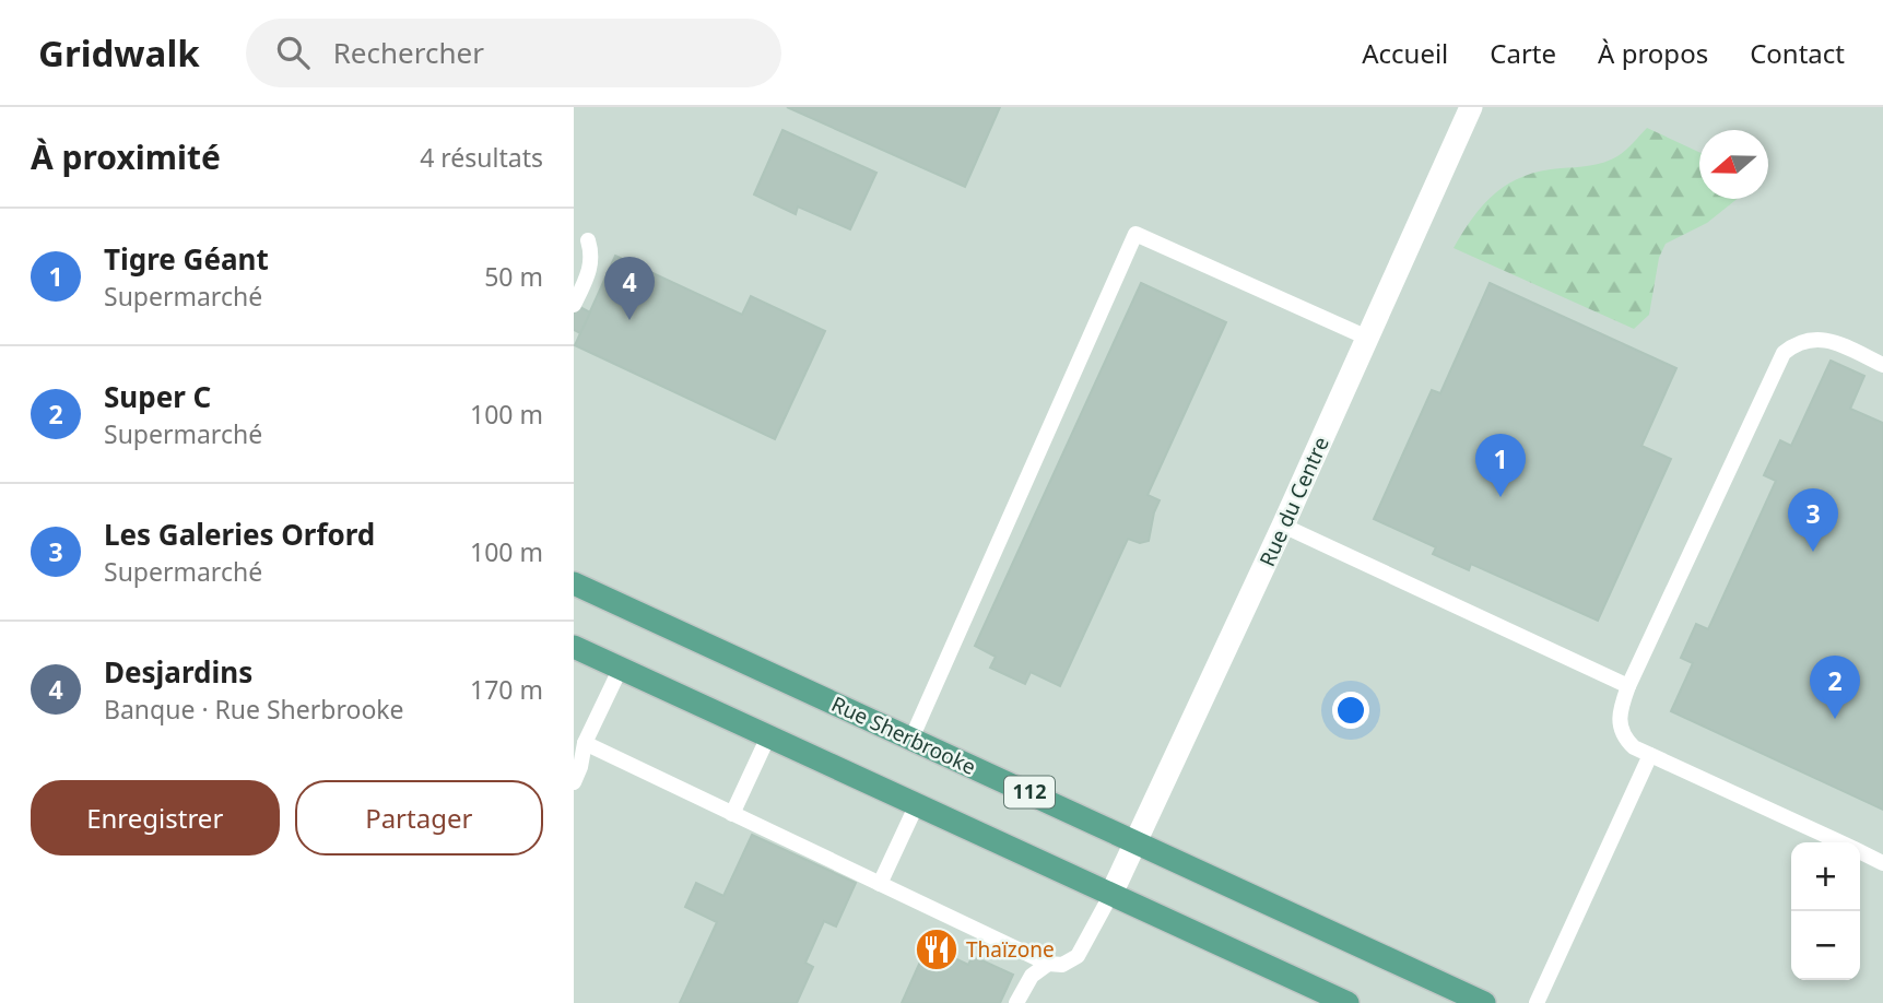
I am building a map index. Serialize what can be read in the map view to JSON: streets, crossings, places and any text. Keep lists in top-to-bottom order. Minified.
{"streets":{"main road":["Rue Sherbrooke","112"],"street":["Rue du Centre"]},"crossings":[["Rue du Centre","Rue Sherbrooke"]],"places":{"restaurant":["Thaïzone"]},"north":"left","page":{"header":"Gridwalk","search":"Rechercher","nav":["Accueil","Carte","À propos","Contact"],"heading":["À proximité","4 résultats"],"list":[{"mark":"1","name":"Tigre Géant","note":"Supermarché","value":"50 m"},{"mark":"2","name":"Super C","note":"Supermarché","value":"100 m"},{"mark":"3","name":"Les Galeries Orford","note":"Supermarché","value":"100 m"},{"mark":"4","name":"Desjardins","note":"Banque · Rue Sherbrooke","value":"170 m"}],"pins":["4","1","3","2"],"buttons":["Enregistrer","Partager"],"map_buttons":["+","−"]}}
